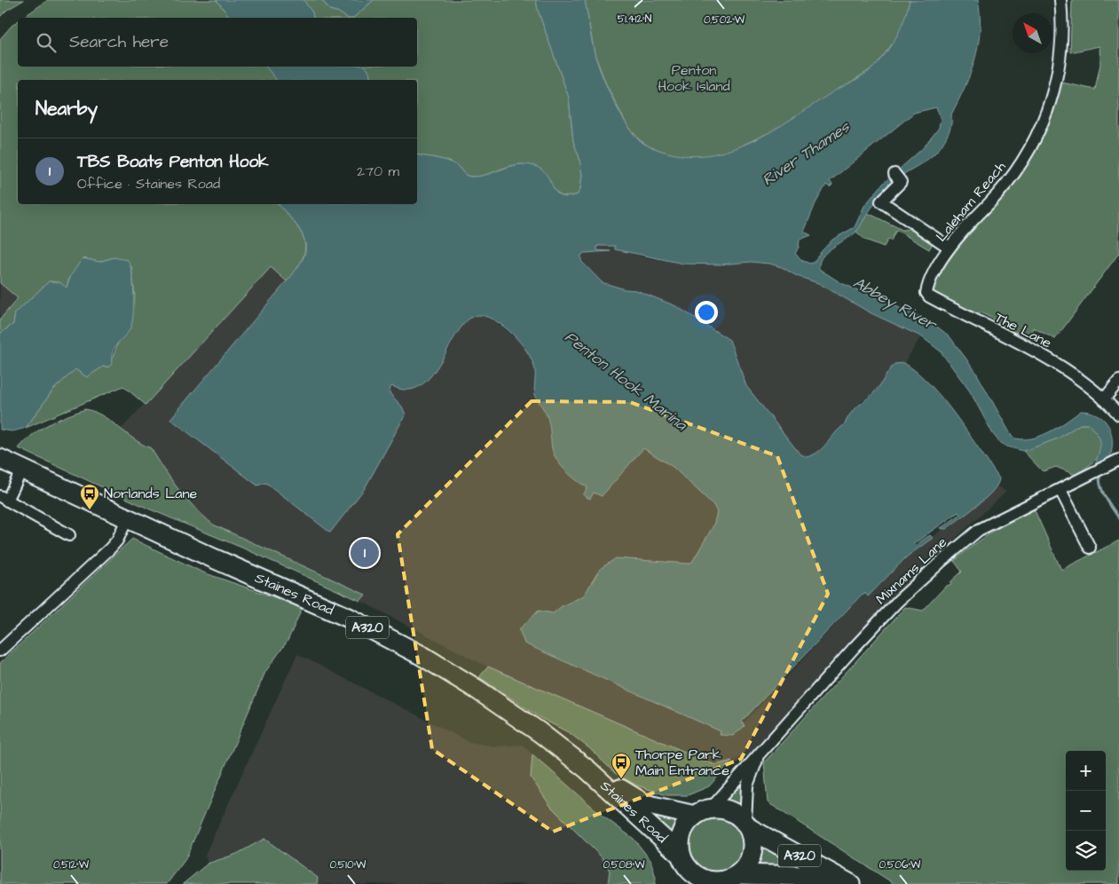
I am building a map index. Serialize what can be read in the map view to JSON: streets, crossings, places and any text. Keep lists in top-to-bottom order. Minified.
{"streets":{"main road":["Staines Road","A320"],"street":["Laleham Reach","The Lane","Mixnams Lane"]},"crossings":[["Laleham Reach","The Lane"],["Mixnams Lane","Staines Road"],["Mixnams Lane","A320"],["Staines Road","A320"]],"water":["River Thames","Abbey River","Penton Hook Marina"],"parks":["Penton Hook Island"],"places":{"bus stop":["Norlands Lane","Thorpe Park Main Entrance"]},"north":"top left","page":{"search":"Search here","heading":"Nearby","list":[{"mark":"1","name":"TBS Boats Penton Hook","note":"Office · Staines Road","value":"270 m"}],"pins":"1","map_buttons":["+","−"]},"coordinates":["51.412°N","0.502°W","0.512°W","0.510°W","0.508°W","0.506°W"]}
